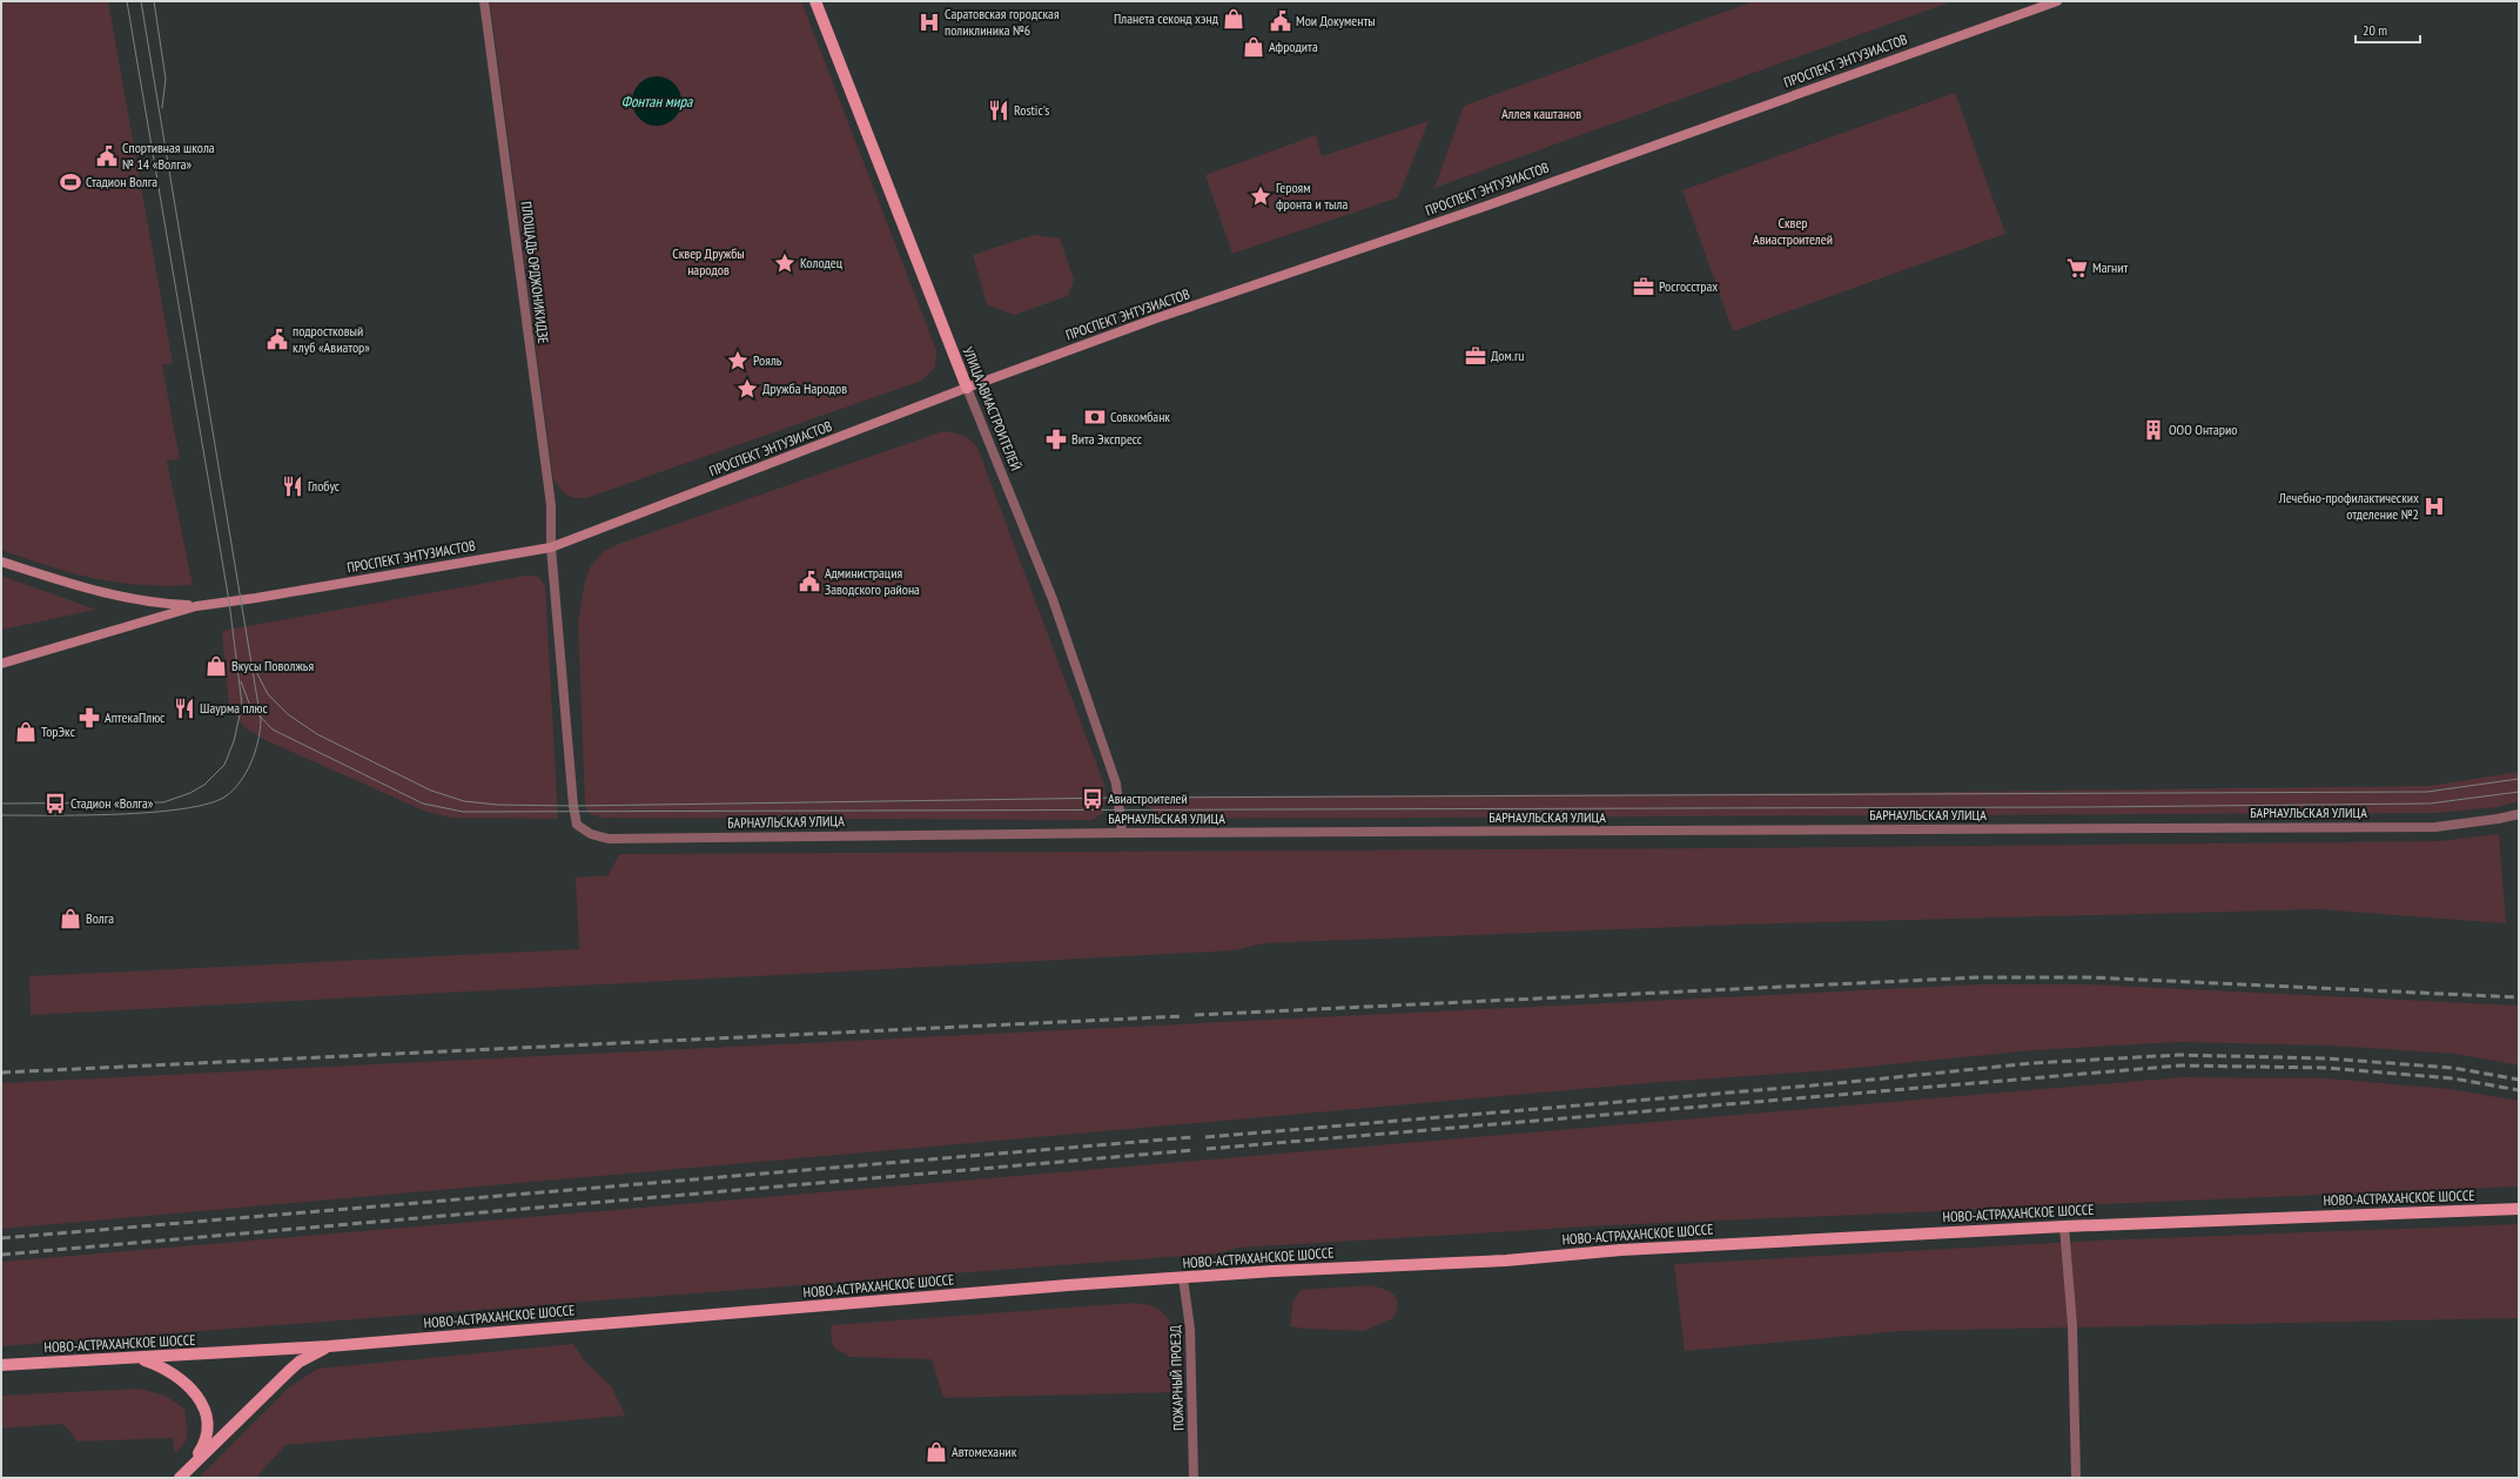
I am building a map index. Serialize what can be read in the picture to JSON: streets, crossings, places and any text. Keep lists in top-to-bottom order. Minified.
{"streets":{"main road":["ПРОСПЕКТ ЭНТУЗИАСТОВ","УЛИЦА АВИАСТРОИТЕЛЕЙ","НОВО-АСТРАХАНСКОЕ ШОССЕ"],"street":["ПЛОЩАДЬ ОРДЖОНИКИДЗЕ","БАРНАУЛЬСКАЯ УЛИЦА","ПОЖАРНЫЙ ПРОЕЗД"]},"crossings":[["ПРОСПЕКТ ЭНТУЗИАСТОВ","ПЛОЩАДЬ ОРДЖОНИКИДЗЕ"],["ПРОСПЕКТ ЭНТУЗИАСТОВ","УЛИЦА АВИАСТРОИТЕЛЕЙ"],["ПЛОЩАДЬ ОРДЖОНИКИДЗЕ","БАРНАУЛЬСКАЯ УЛИЦА"],["УЛИЦА АВИАСТРОИТЕЛЕЙ","БАРНАУЛЬСКАЯ УЛИЦА"],["НОВО-АСТРАХАНСКОЕ ШОССЕ","ПОЖАРНЫЙ ПРОЕЗД"]],"water":["Фонтан мира"],"parks":["Аллея каштанов","Сквер Авиастроителей","Сквер Дружбы народов"],"places":{"shop":["Планета секонд хэнд","Афродита","Вкусы Поволжья","ТорЭкс","Волга","Автомеханик"],"public building":["Мои Документы","Спортивная школа № 14 «Волга»","подростковый клуб «Авиатор»","Администрация Заводского района"],"hospital":["Саратовская городская поликлиника №6","Лечебно-профилактических отделение №2"],"restaurant":["Rostic's","Глобус","Шаурма плюс"],"sports":["Стадион Волга"],"place":["Героям фронта и тыла","Колодец","Рояль","Дружба Народов"],"supermarket":["Магнит"],"office":["Росгосстрах","Дом.ru"],"bank":["Совкомбанк"],"building":["ООО Онтарио"],"pharmacy":["Вита Экспресс","АптекаПлюс"],"bus stop":["Авиастроителей","Стадион «Волга»"]},"scale_bar":"20 m"}
